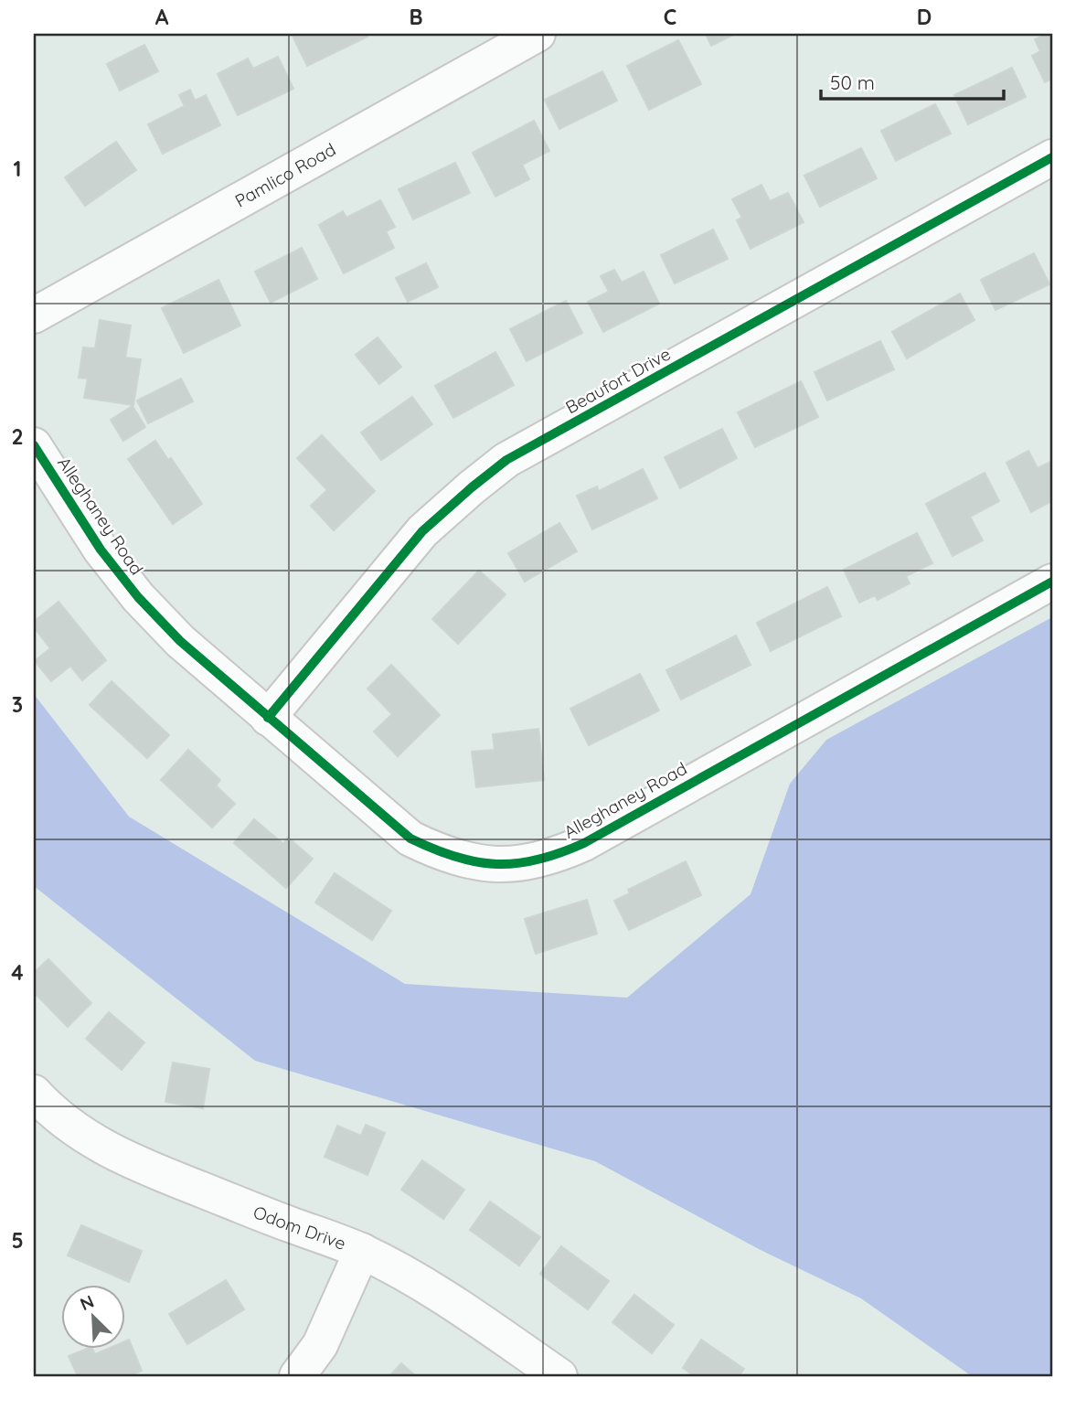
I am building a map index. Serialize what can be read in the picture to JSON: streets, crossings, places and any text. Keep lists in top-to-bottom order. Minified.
{"streets":{"street":["Pamlico Road","Beaufort Drive","Alleghaney Road","Odom Drive"]},"crossings":[["Beaufort Drive","Alleghaney Road"]],"scale_bar":"50 m","north":"top left","grid":{"columns":["A","B","C","D"],"rows":["1","2","3","4","5"]}}
